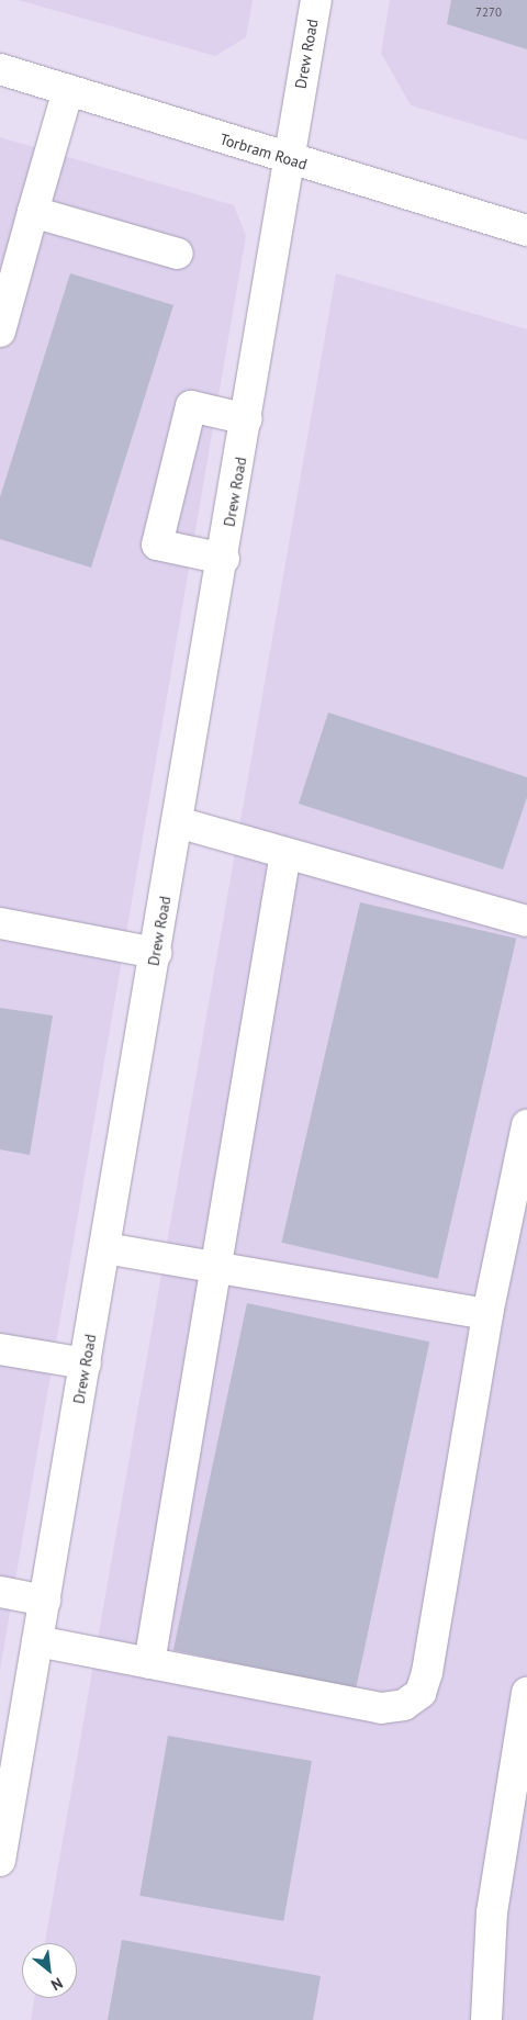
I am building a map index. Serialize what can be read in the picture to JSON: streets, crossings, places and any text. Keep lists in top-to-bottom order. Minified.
{"streets":{"street":["Drew Road","Torbram Road"]},"crossings":[["Drew Road","Torbram Road"]],"house_numbers":["7270"],"north":"bottom right"}
